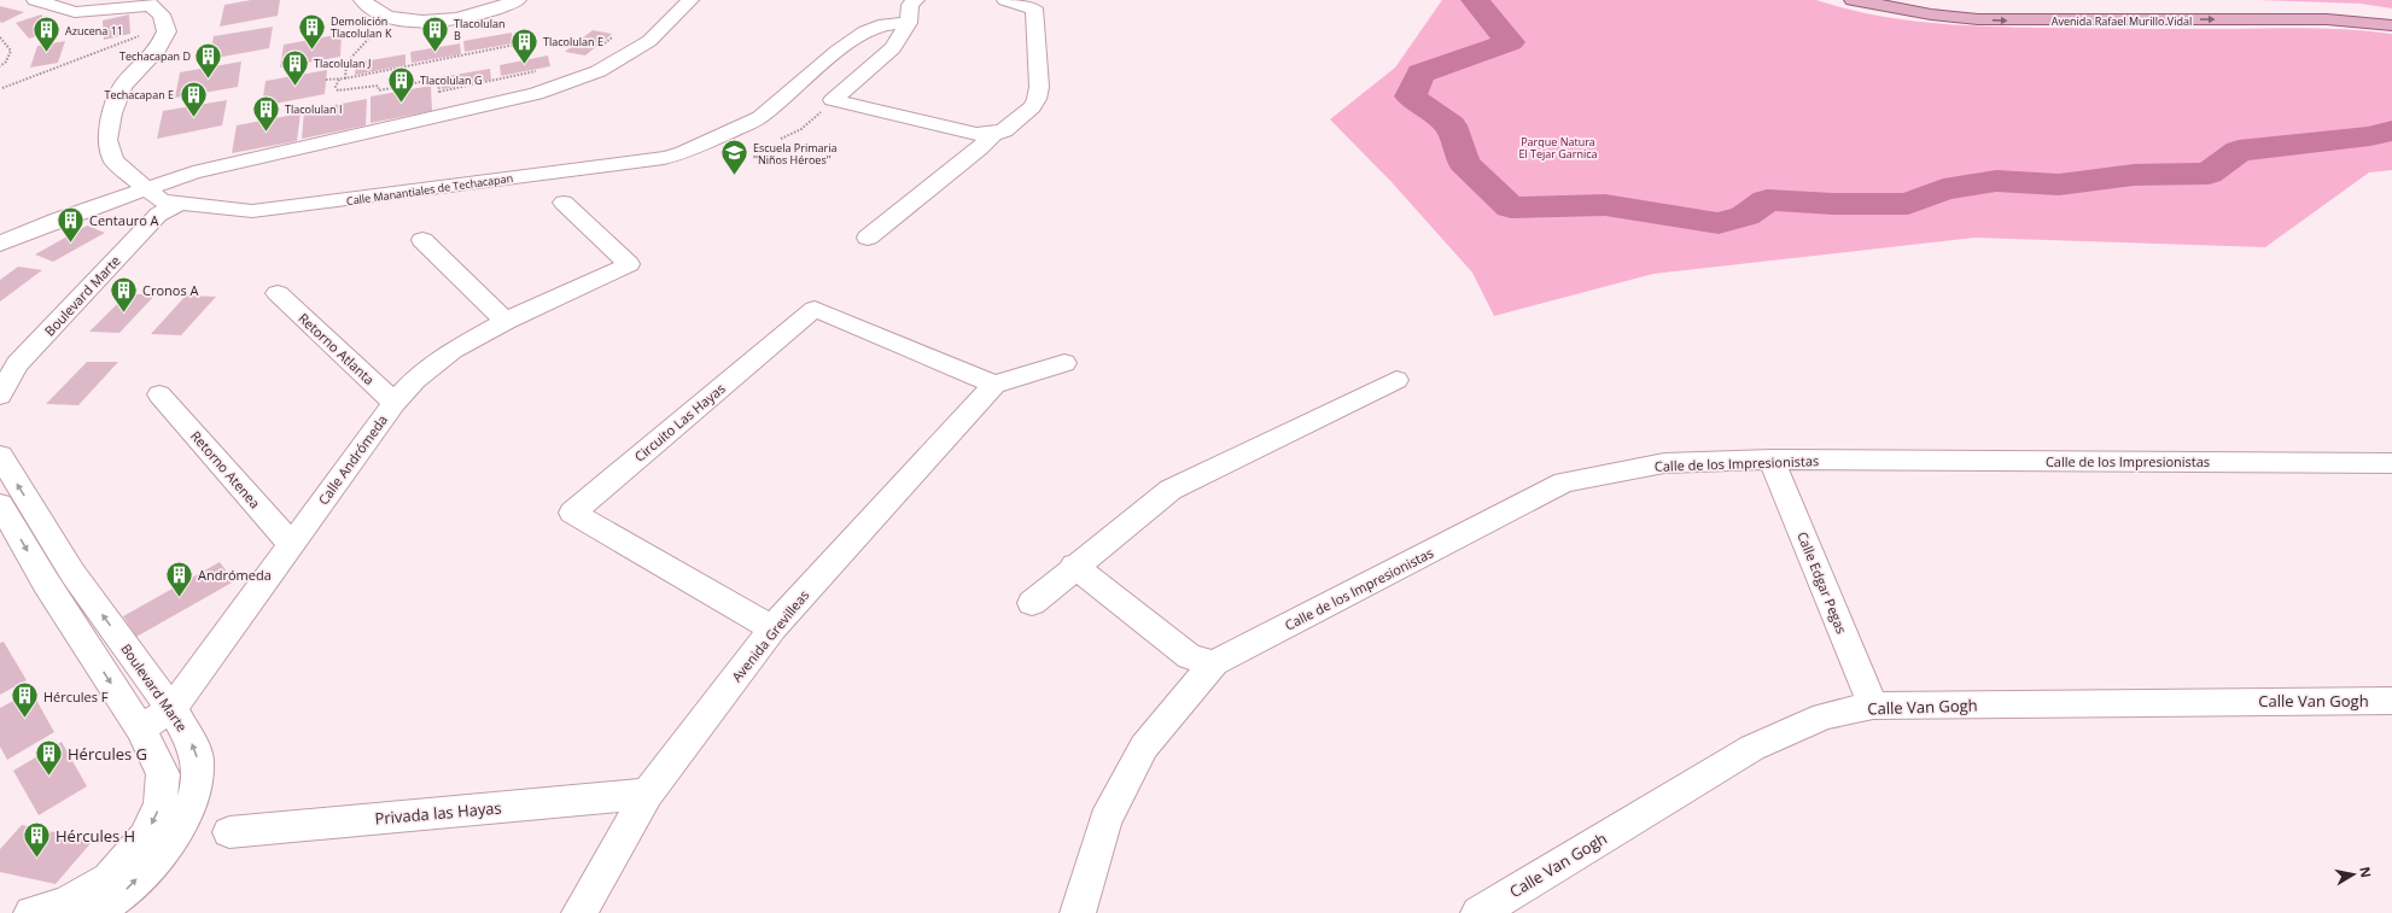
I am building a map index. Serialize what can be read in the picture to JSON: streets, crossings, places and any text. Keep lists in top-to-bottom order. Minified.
{"streets":{"main road":["Avenida Rafael Murillo Vidal"],"street":["Calle Manantiales de Techacapan","Boulevard Marte","Retorno Atlanta","Circuito Las Hayas","Calle Andrómeda","Calle de los Impresionistas","Retorno Atenea","Calle Edgar Pegas","Avenida Grevilleas","Calle Van Gogh","Privada las Hayas"]},"crossings":[["Calle Manantiales de Techacapan","Boulevard Marte"],["Boulevard Marte","Calle Andrómeda"],["Retorno Atlanta","Calle Andrómeda"],["Circuito Las Hayas","Avenida Grevilleas"],["Calle Andrómeda","Retorno Atenea"],["Calle de los Impresionistas","Calle Edgar Pegas"],["Calle Edgar Pegas","Calle Van Gogh"],["Avenida Grevilleas","Privada las Hayas"]],"parks":["Parque Natura El Tejar Garnica"],"places":{"building":["Demolición Tlacolulan K","Tlacolulan B","Azucena 11","Tlacolulan E","Techacapan D","Tlacolulan J","Tlacolulan G","Techacapan E","Tlacolulan I","Centauro A","Cronos A","Andrómeda","Hércules F","Hércules G","Hércules H"],"school or university":["Escuela Primaria ''Niños Héroes''"]},"north":"right"}
